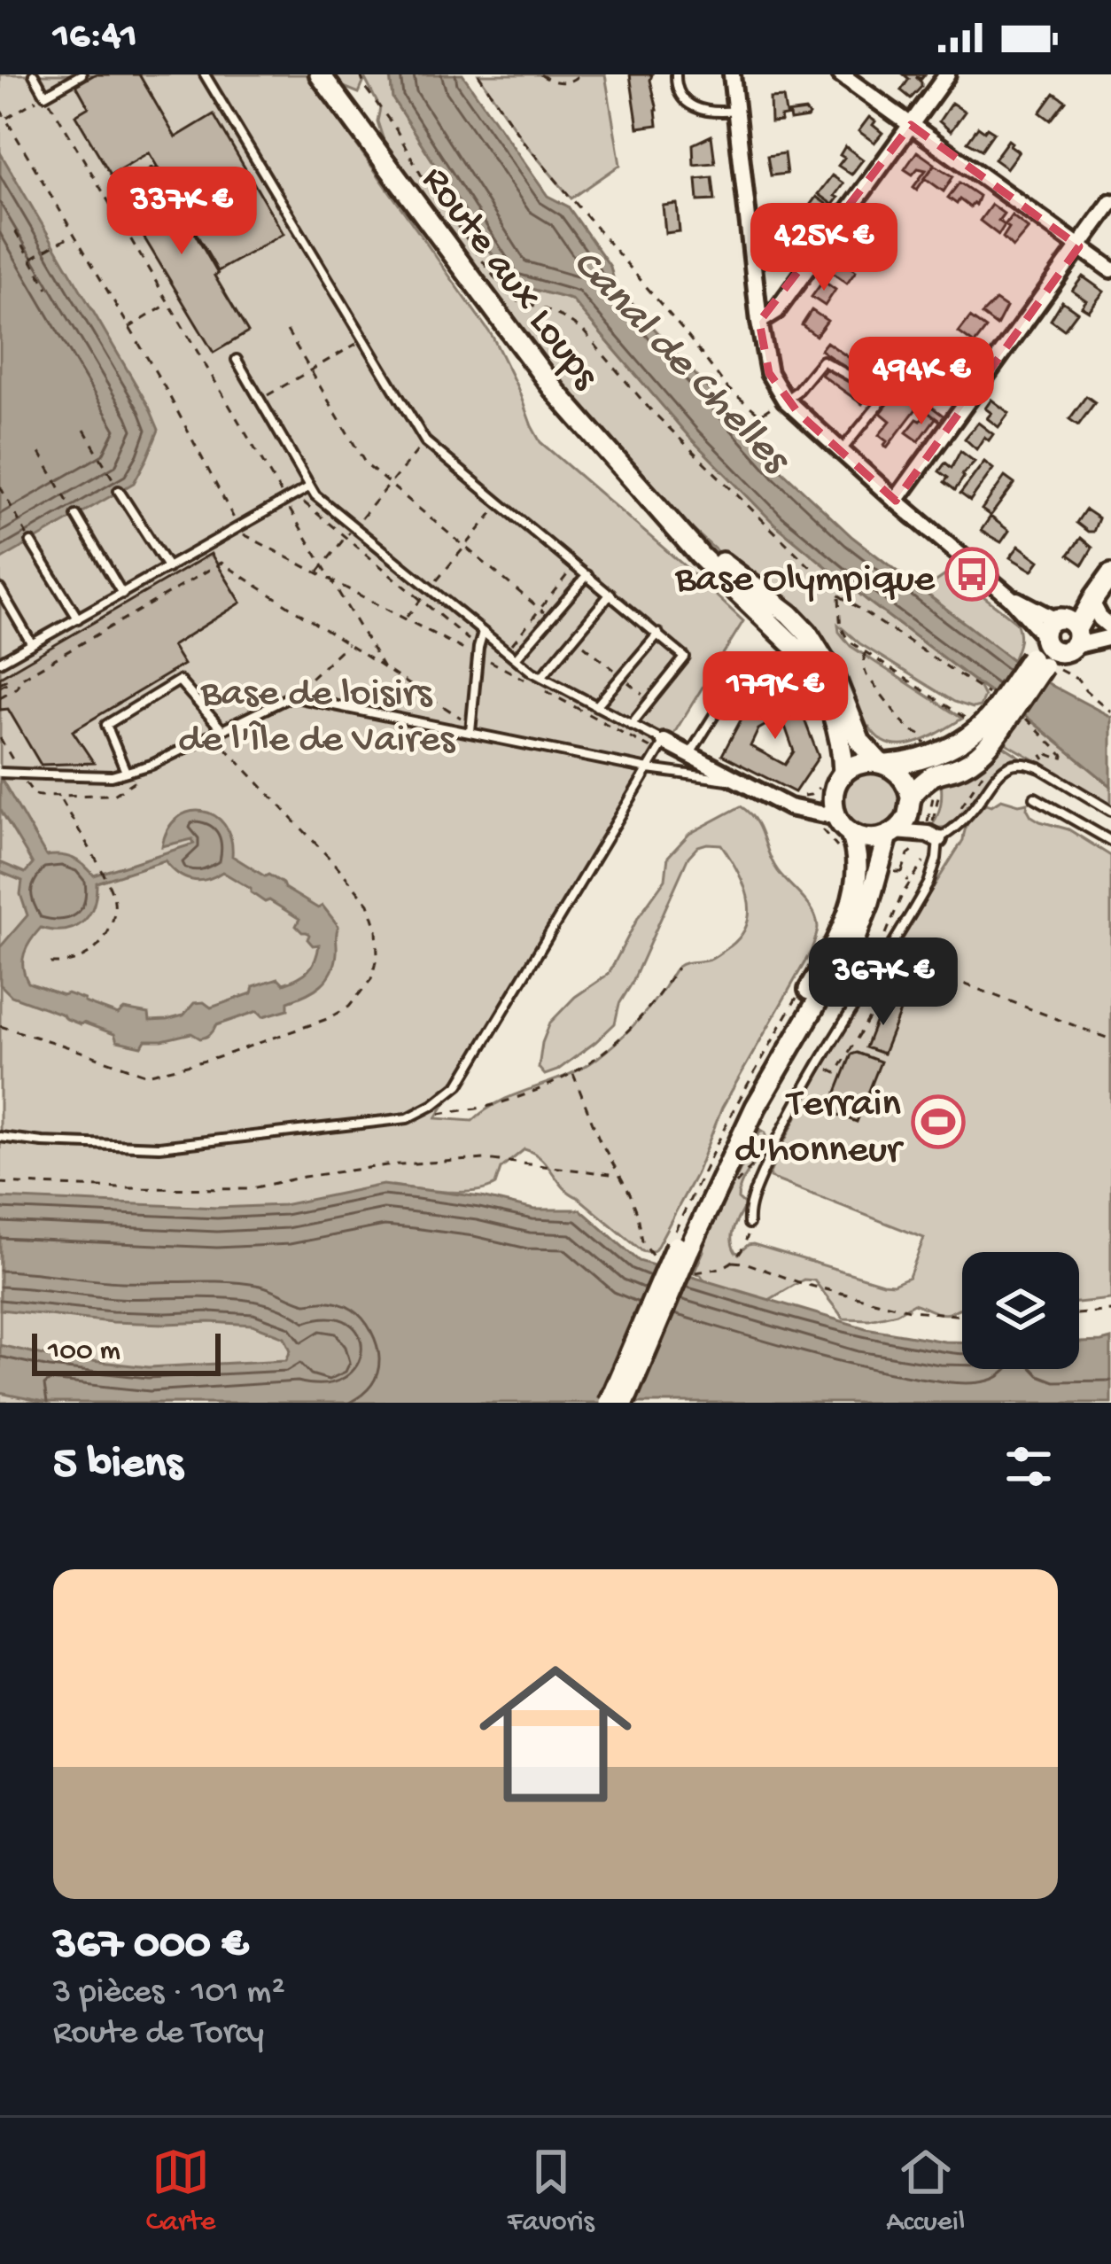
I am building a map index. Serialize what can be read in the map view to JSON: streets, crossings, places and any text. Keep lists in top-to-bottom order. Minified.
{"streets":{"main road":["Route aux Loups"]},"water":["Canal de Chelles"],"parks":["Base de loisirs de l'Île de Vaires"],"places":{"bus stop":["Base Olympique"],"sports":["Terrain d'honneur"]},"scale_bar":"100 m","page":{"status":"16:41","price":["337K €","425K €","494K €","179K €","367K €"],"scale":"100 m","heading":"5 biens","list":[{"name":"367 000 €","note":"3 pièces · 101 m² · Route de Torcy"}],"tabs":["Carte","Favoris","Accueil"]}}
